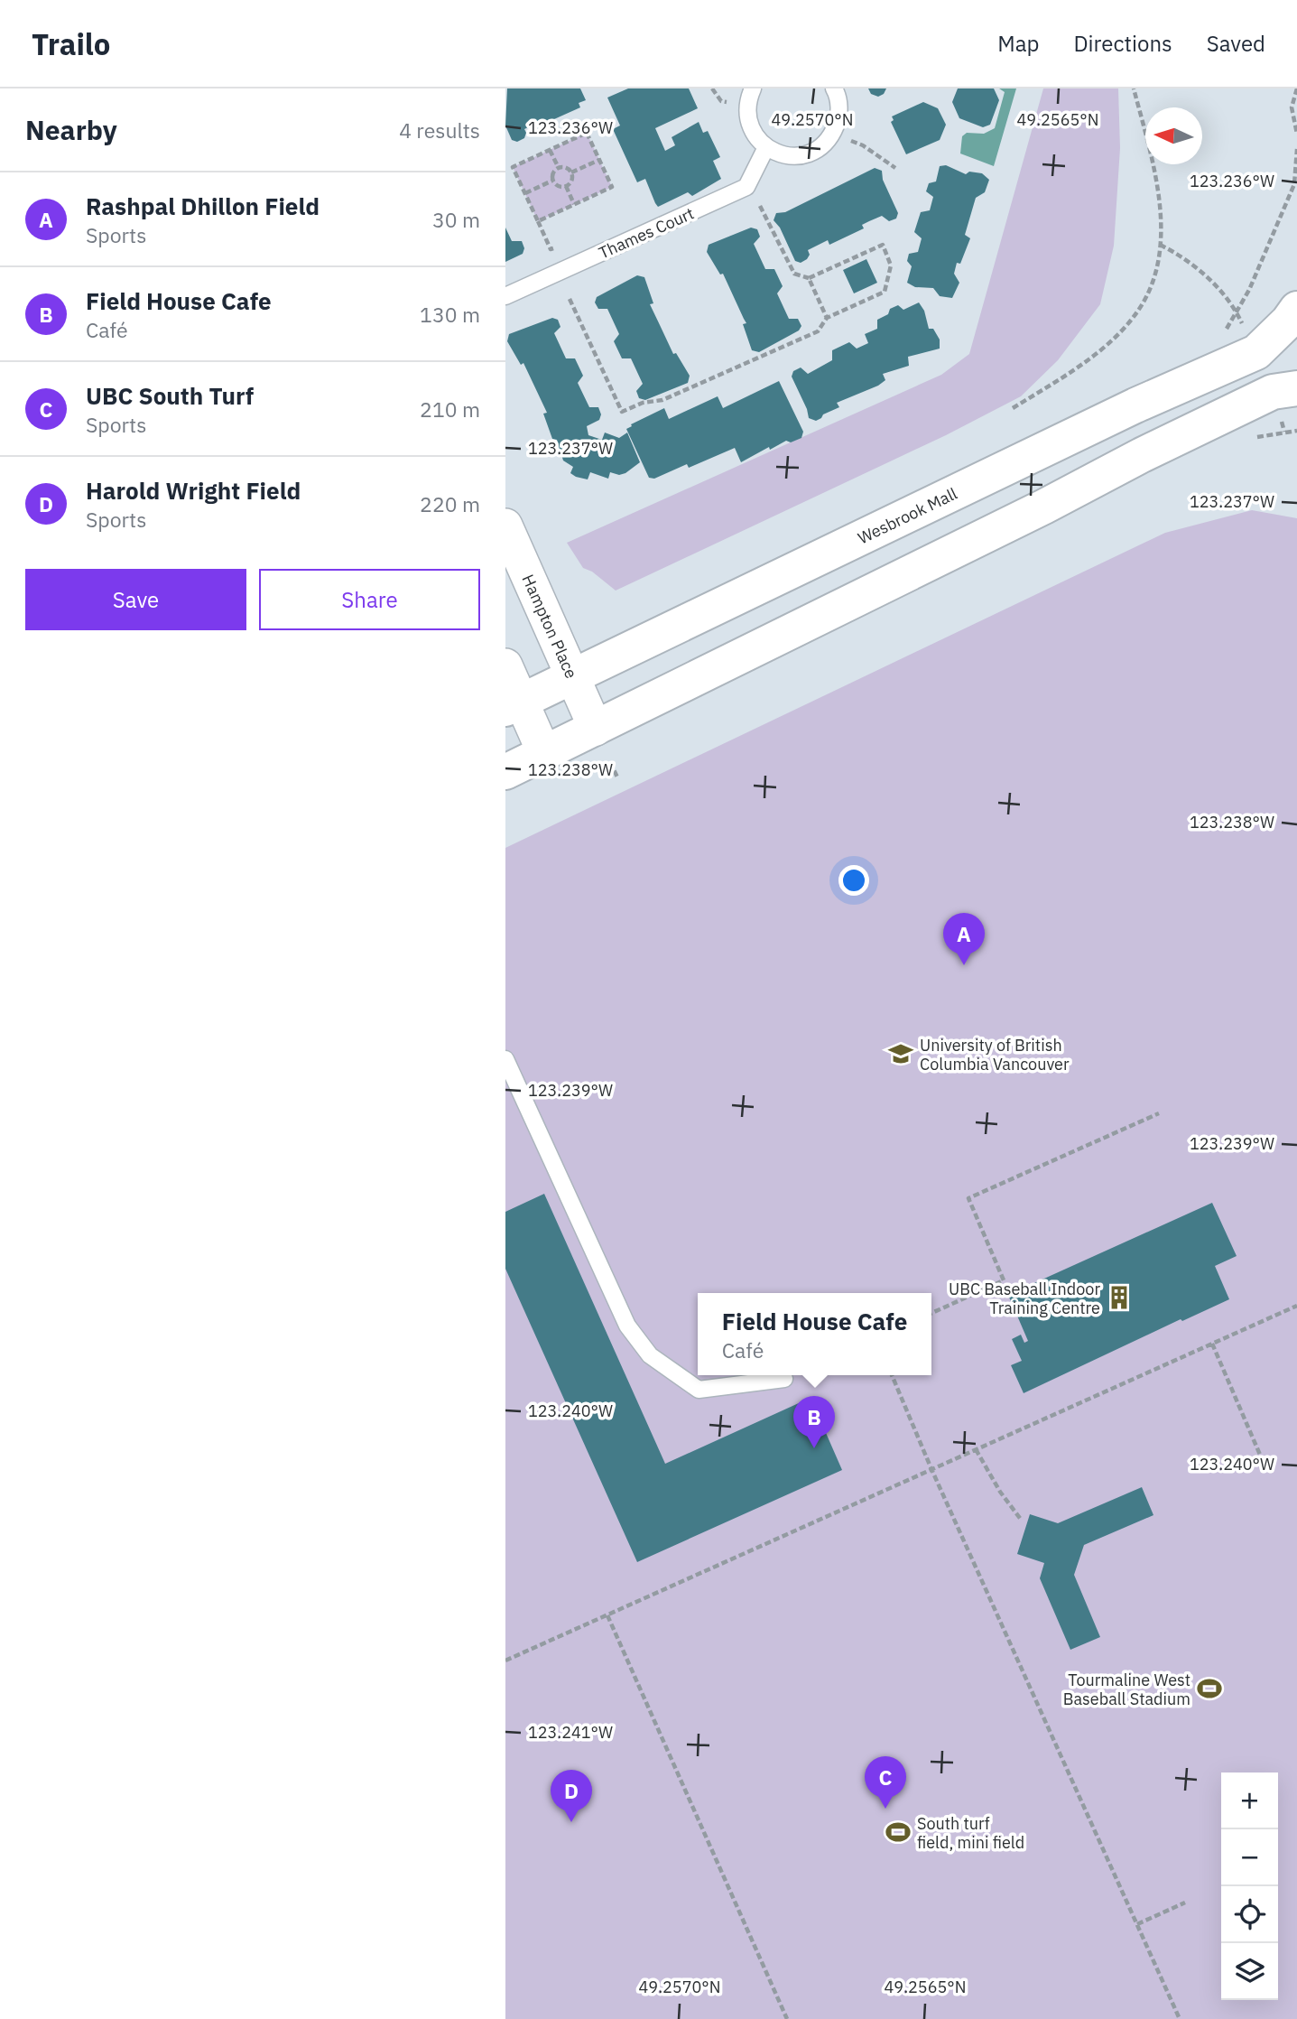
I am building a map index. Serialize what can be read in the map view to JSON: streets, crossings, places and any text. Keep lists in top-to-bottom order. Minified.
{"streets":{"main road":["Wesbrook Mall"],"street":["Hampton Place"],"lane":["Thames Court"]},"crossings":[["Wesbrook Mall","Hampton Place"]],"places":{"school or university":["University of British Columbia Vancouver"],"building":["UBC Baseball Indoor Training Centre"],"sports":["Tourmaline West Baseball Stadium","South turf field, mini field"]},"north":"left","page":{"header":"Trailo","nav":["Map","Directions","Saved"],"heading":["Nearby","4 results"],"list":[{"mark":"A","name":"Rashpal Dhillon Field","note":"Sports","value":"30 m"},{"mark":"B","name":"Field House Cafe","note":"Café","value":"130 m"},{"mark":"C","name":"UBC South Turf","note":"Sports","value":"210 m"},{"mark":"D","name":"Harold Wright Field","note":"Sports","value":"220 m"}],"buttons":["Save","Share"],"pins":["A","B","C","D"],"popup":["Field House Cafe","Café"],"map_buttons":["+","−"]},"coordinates":["49.2570°N","49.2565°N","123.236°W","123.237°W","123.238°W","123.239°W","123.240°W","123.241°W"]}
